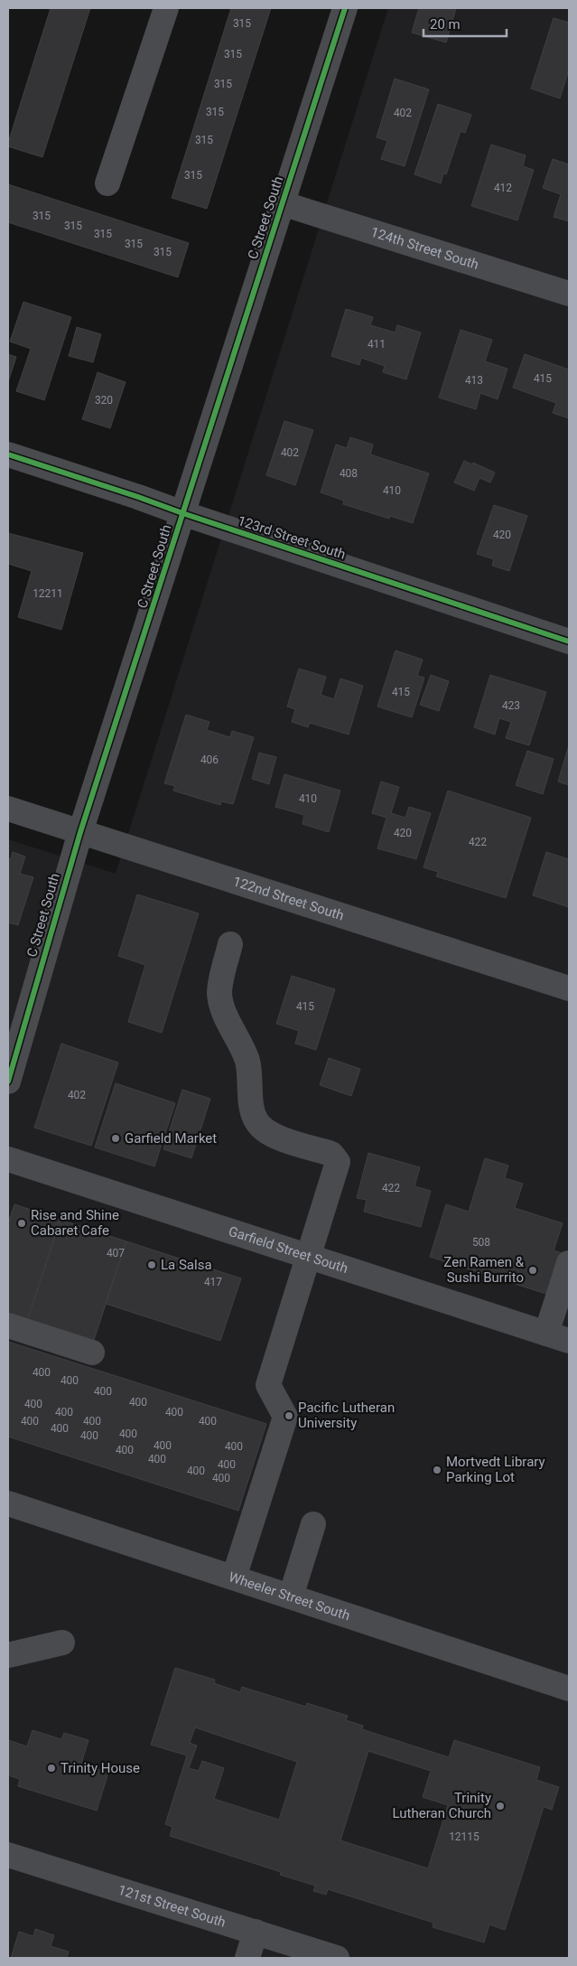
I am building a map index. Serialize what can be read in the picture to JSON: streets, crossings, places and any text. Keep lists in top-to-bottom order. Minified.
{"streets":{"street":["C Street South","124th Street South","123rd Street South","122nd Street South","Garfield Street South","Wheeler Street South","121st Street South"]},"crossings":[["C Street South","124th Street South"],["C Street South","123rd Street South"],["C Street South","122nd Street South"]],"places":["Garfield Market","Rise and Shine Cabaret Cafe","La Salsa","Zen Ramen & Sushi Burrito","Pacific Lutheran University","Mortvedt Library Parking Lot","Trinity House","Trinity Lutheran Church"],"house_numbers":["315","315","315","315","402","315","315","412","315","315","315","315","315","411","415","413","320","402","408","410","420","12211","415","423","406","410","420","422","415","402","422","508","407","417","400","400","400","400","400","400","400","400","400","400","400","400","400","400","400","400","400","400","400","400","12115"],"scale_bar":"20 m"}
